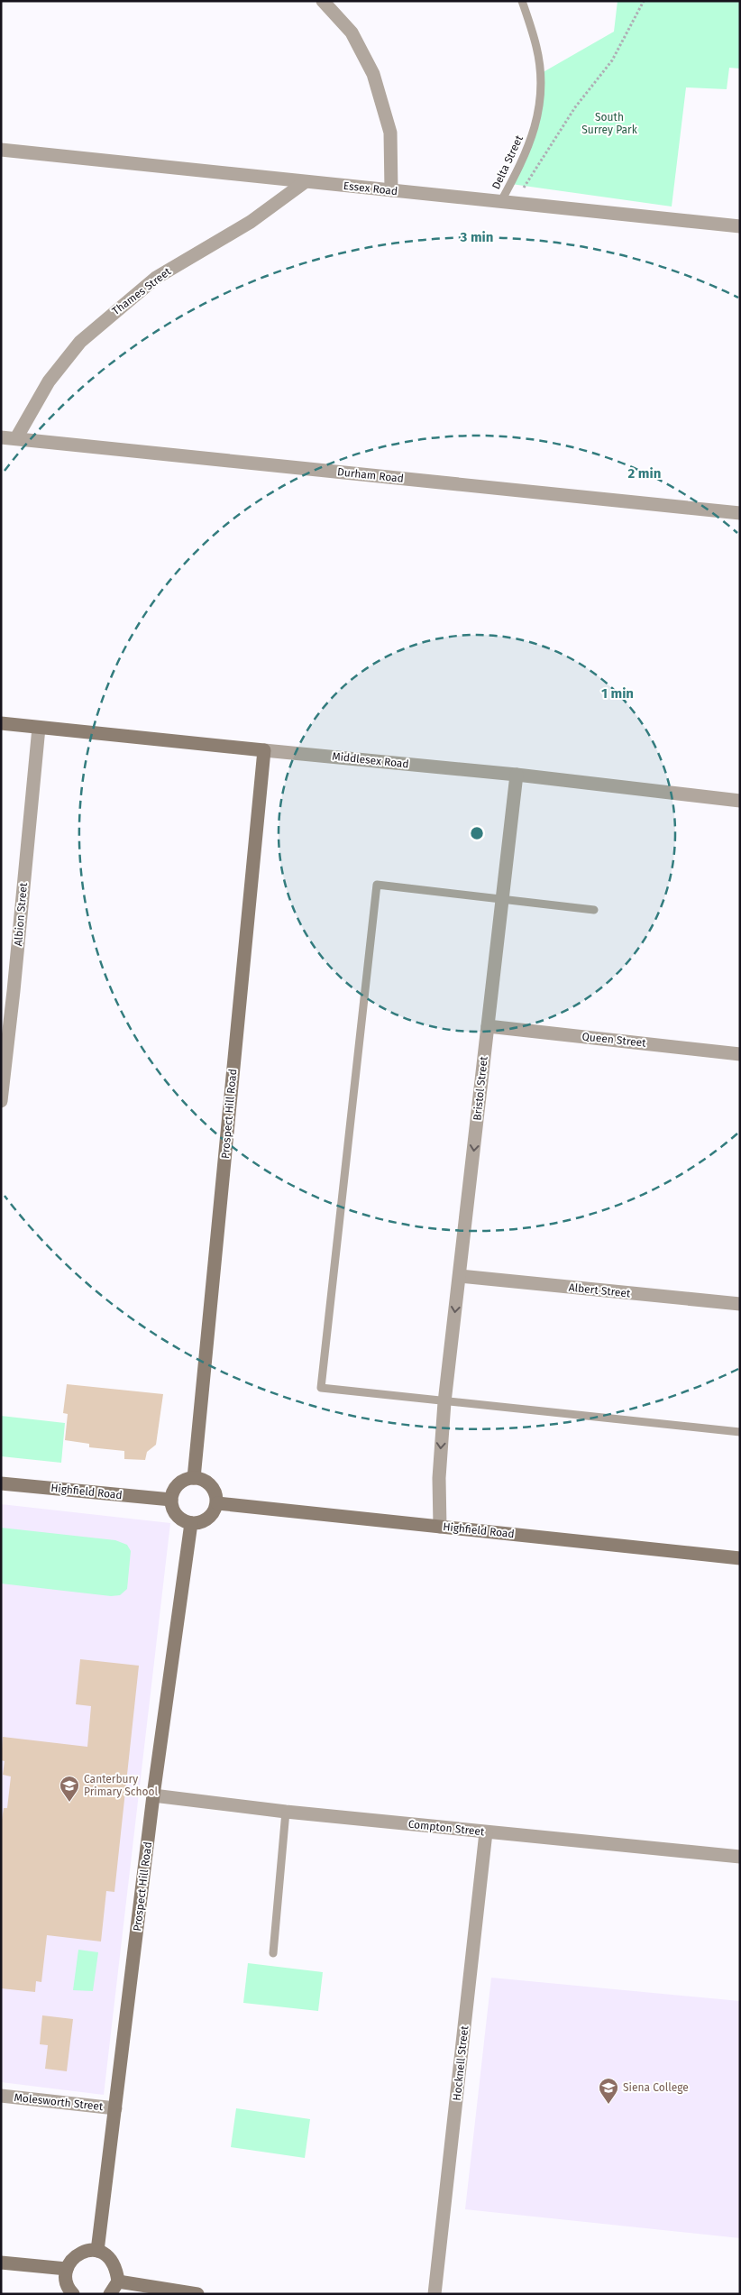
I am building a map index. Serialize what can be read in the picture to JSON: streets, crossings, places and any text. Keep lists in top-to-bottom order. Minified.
{"streets":{"street":["Essex Road","Thames Street","Durham Road","Middlesex Road","Albion Street","Queen Street","Bristol Street","Prospect Hill Road","Albert Street","Highfield Road","Compton Street","Hocknell Street","Molesworth Street"],"lane":["Delta Street"]},"crossings":[["Delta Street","Essex Road"],["Essex Road","Thames Street"],["Thames Street","Durham Road"],["Middlesex Road","Albion Street"],["Middlesex Road","Bristol Street"],["Middlesex Road","Prospect Hill Road"],["Queen Street","Bristol Street"],["Bristol Street","Albert Street"],["Bristol Street","Highfield Road"],["Prospect Hill Road","Highfield Road"],["Prospect Hill Road","Compton Street"],["Prospect Hill Road","Molesworth Street"],["Compton Street","Hocknell Street"]],"one_way":["Bristol Street"],"parks":["South Surrey Park"],"places":{"school or university":["Canterbury Primary School","Siena College"]},"rings":["3 min","2 min","1 min"]}
